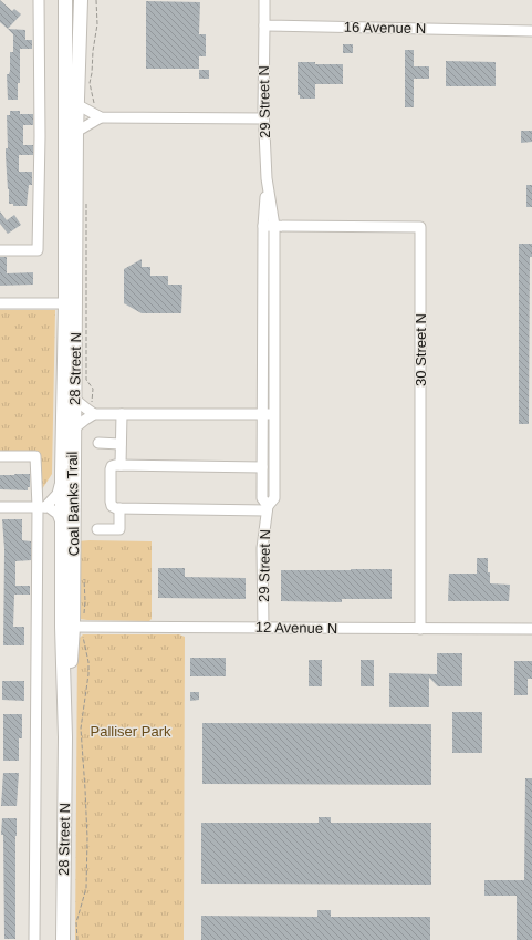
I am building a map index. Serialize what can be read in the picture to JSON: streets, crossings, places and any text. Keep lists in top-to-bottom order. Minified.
{"streets":{"main road":["28 Street N"],"street":["16 Avenue N","29 Street N","30 Street N","12 Avenue N"],"path":["Coal Banks Trail"]},"crossings":[["16 Avenue N","29 Street N"],["29 Street N","12 Avenue N"],["30 Street N","12 Avenue N"],["28 Street N","Coal Banks Trail"],["28 Street N","12 Avenue N"],["Coal Banks Trail","12 Avenue N"]],"parks":["Palliser Park"]}
